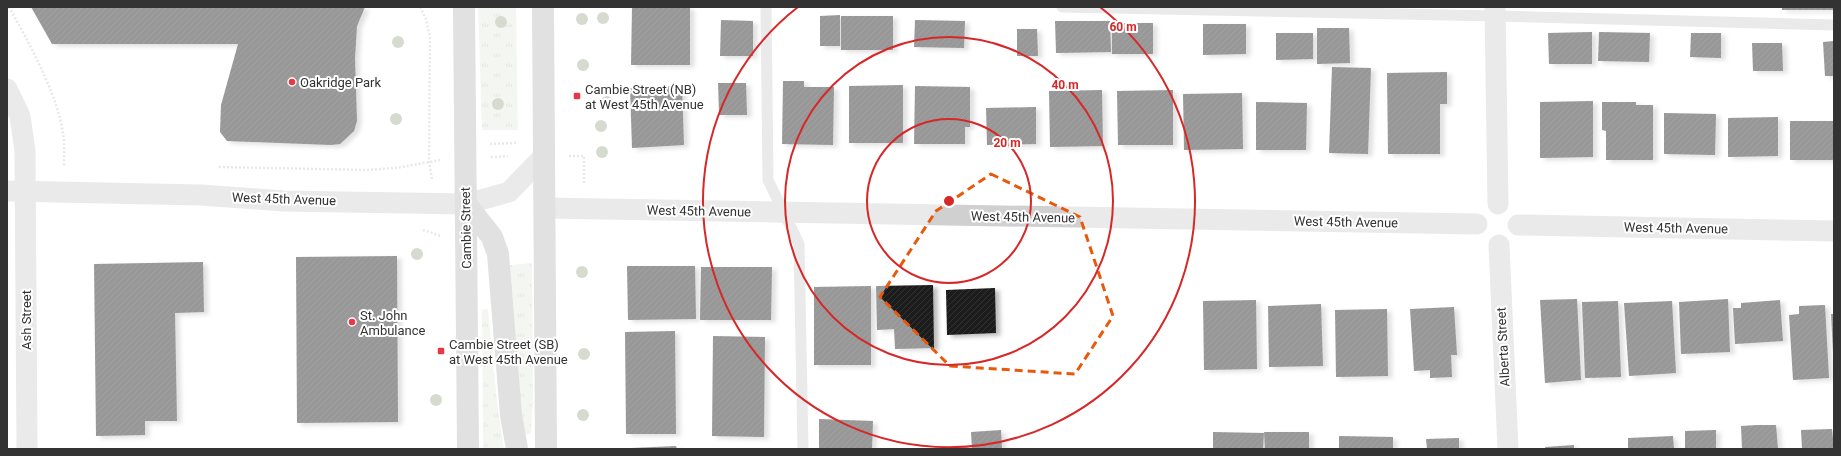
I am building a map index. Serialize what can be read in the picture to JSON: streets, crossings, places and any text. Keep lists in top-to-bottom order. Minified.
{"streets":{"main road":["Cambie Street"],"street":["West 45th Avenue","Ash Street","Alberta Street"]},"crossings":[["West 45th Avenue","Cambie Street"],["West 45th Avenue","Ash Street"],["West 45th Avenue","Alberta Street"]],"places":{"other":["Oakridge Park","St. John Ambulance"],"transit":["Cambie Street (NB) at West 45th Avenue","Cambie Street (SB) at West 45th Avenue"]},"rings":["60 m","40 m","20 m"]}
